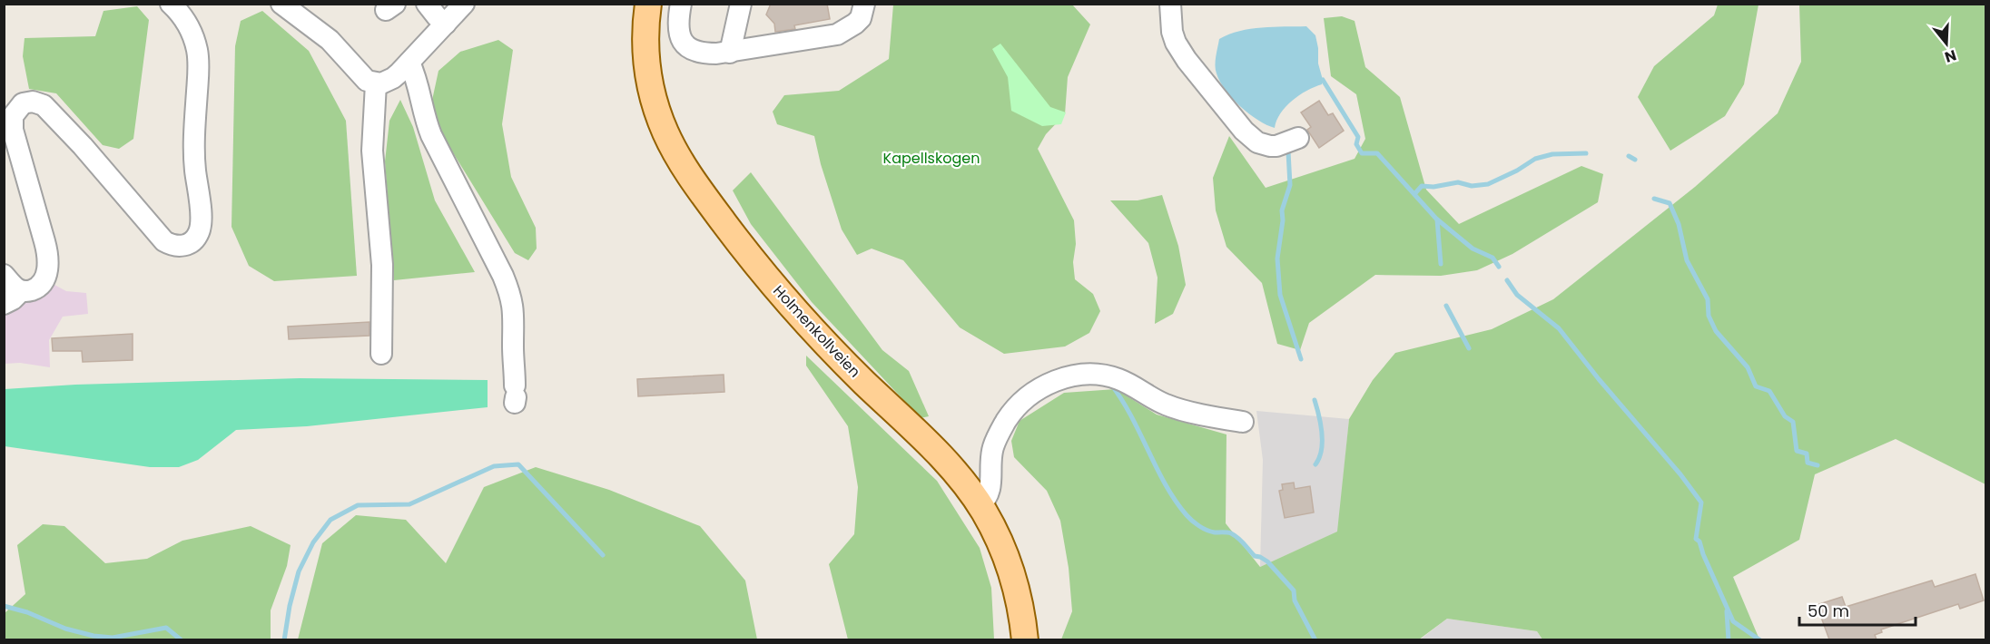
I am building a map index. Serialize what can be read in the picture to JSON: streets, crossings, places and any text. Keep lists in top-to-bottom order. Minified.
{"streets":{"main road":["Holmenkollveien"]},"parks":["Kapellskogen"],"scale_bar":"50 m","north":"bottom"}
